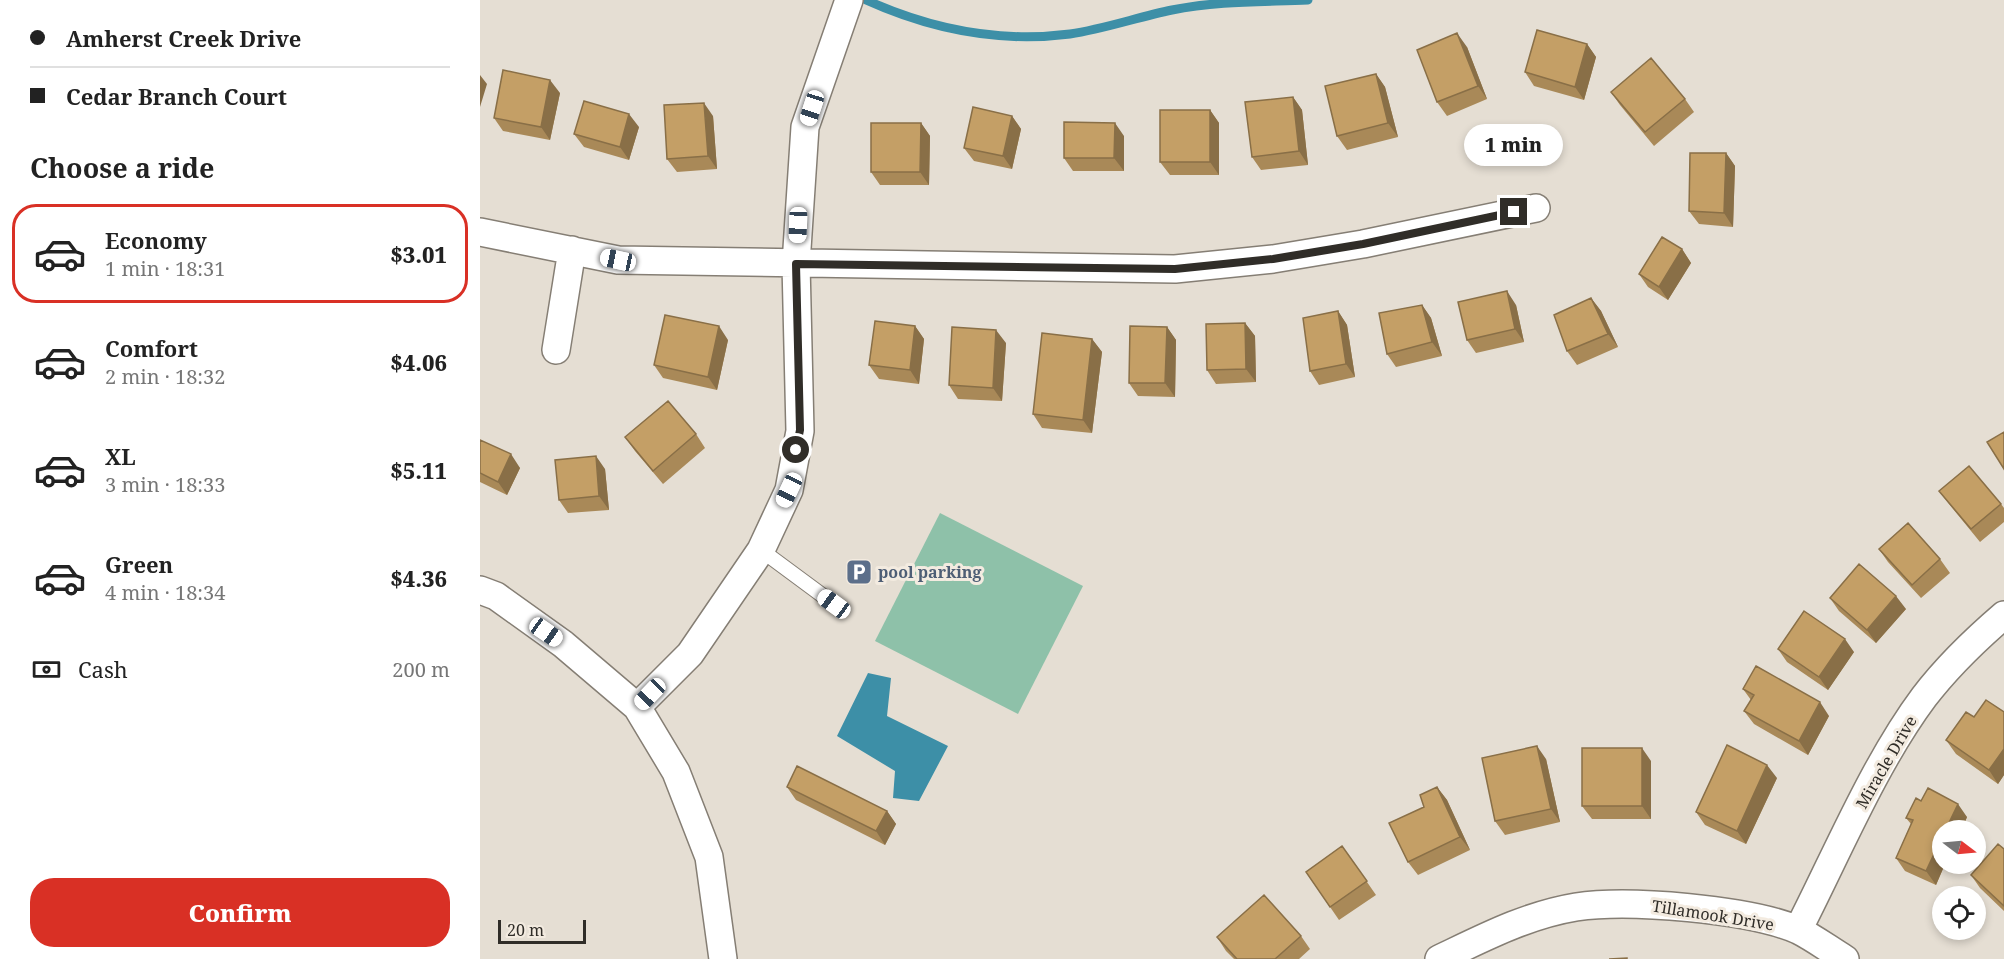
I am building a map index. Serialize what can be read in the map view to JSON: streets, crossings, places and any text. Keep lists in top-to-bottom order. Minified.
{"streets":{"street":["Miracle Drive","Tillamook Drive"]},"crossings":[["Miracle Drive","Tillamook Drive"]],"places":{"parking":["pool parking"]},"scale_bar":"20 m","north":"right","page":{"banner":["Amherst Creek Drive","Cedar Branch Court"],"bubble":"1 min","heading":"Choose a ride","list":[{"name":"Economy","note":"1 min · 18:31","value":"$3.01"},{"name":"Comfort","note":"2 min · 18:32","value":"$4.06"},{"name":"XL","note":"3 min · 18:33","value":"$5.11"},{"name":"Green","note":"4 min · 18:34","value":"$4.36"}],"pay":["Cash","200 m"],"buttons":"Confirm","scale":"20 m"}}
